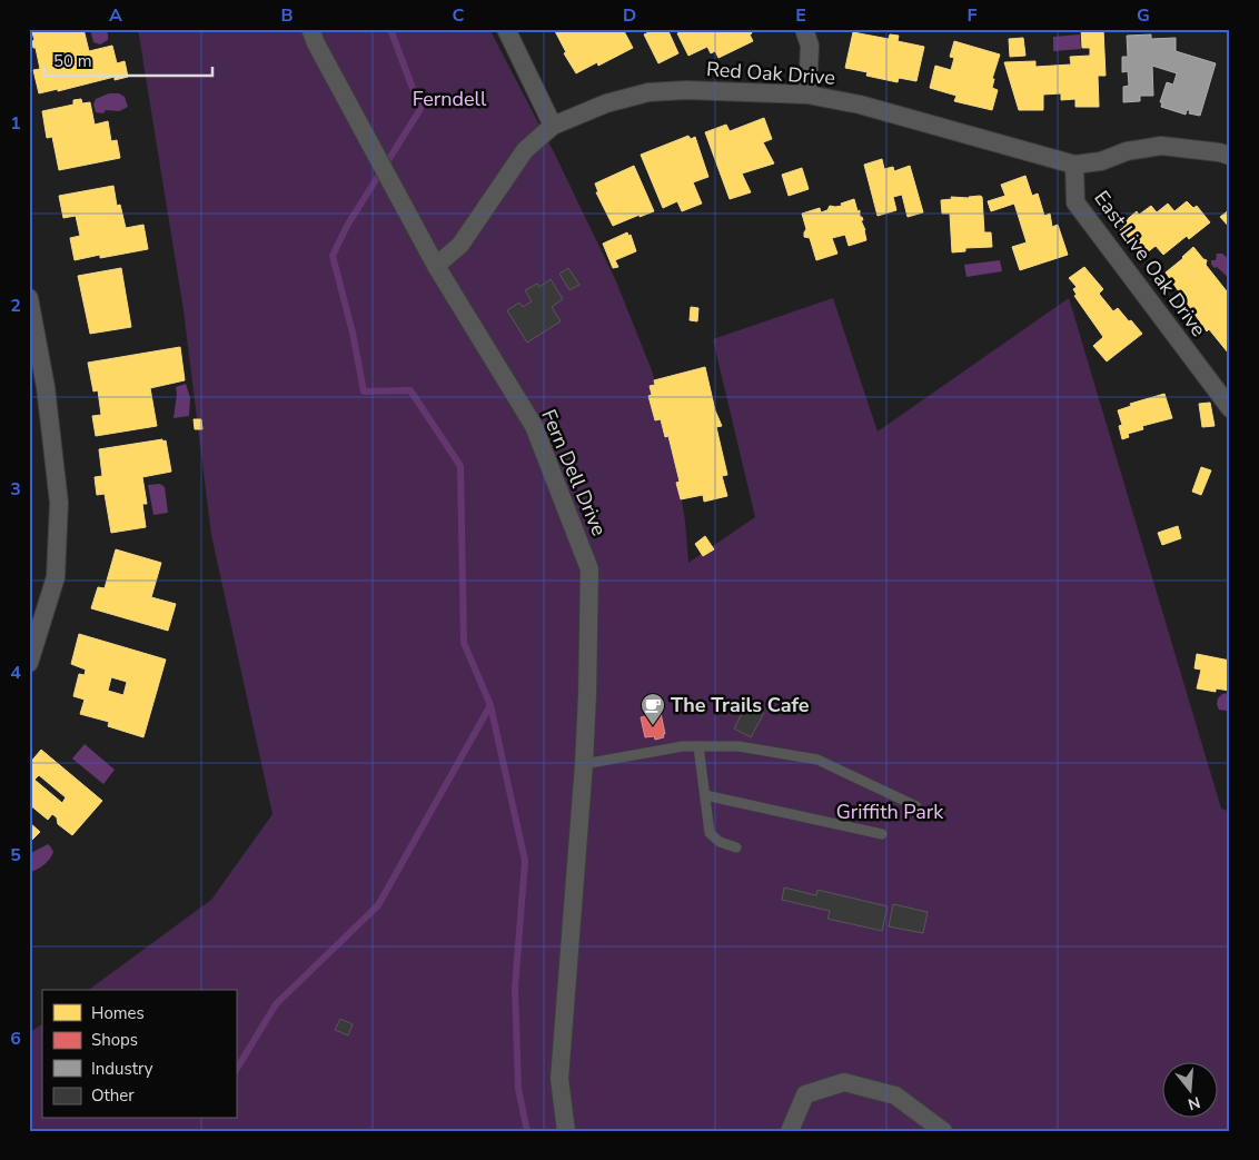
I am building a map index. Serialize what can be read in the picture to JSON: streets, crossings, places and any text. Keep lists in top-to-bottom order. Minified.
{"streets":{"street":["Red Oak Drive","East Live Oak Drive","Fern Dell Drive"]},"crossings":[["Red Oak Drive","East Live Oak Drive"],["Red Oak Drive","Fern Dell Drive"]],"parks":["Ferndell","Griffith Park"],"places":{"cafe":["The Trails Cafe"]},"legend":["Homes","Shops","Industry","Other"],"scale_bar":"50 m","north":"bottom","grid":{"columns":["A","B","C","D","E","F","G"],"rows":["1","2","3","4","5","6"]}}
